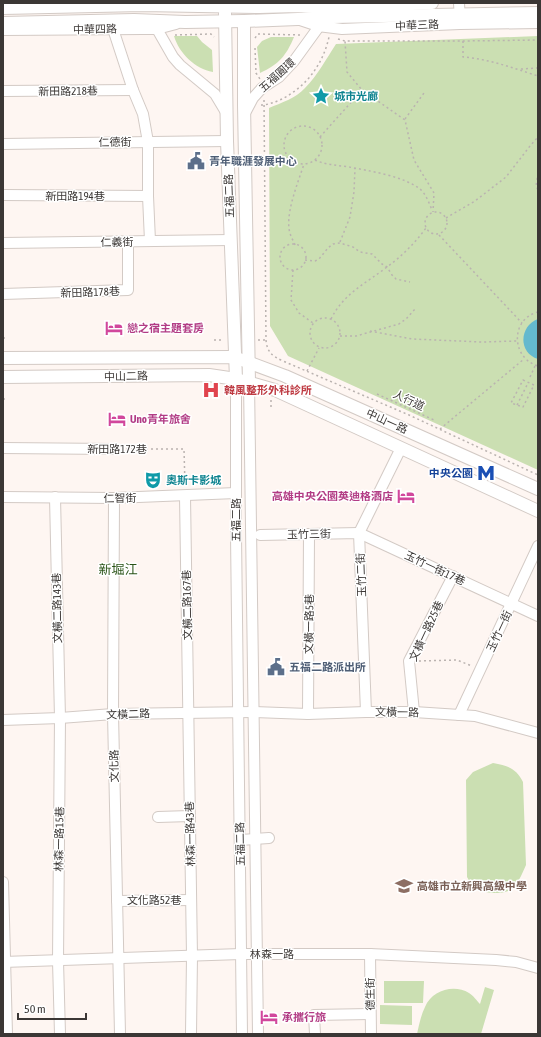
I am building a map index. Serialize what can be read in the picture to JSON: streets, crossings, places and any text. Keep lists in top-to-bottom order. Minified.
{"streets":{"main road":["中華三路","中華四路","五福二路","中山二路","中山一路"],"street":["五福圓環","新田路218巷","仁德街","新田路194巷","仁義街","新田路178巷","新田路172巷","仁智街","玉竹三街","玉竹一街17巷","玉竹二街","文橫二路167巷","文橫二路143巷","文橫一路5巷","文橫一路25巷","玉竹一街","文橫一路","文橫二路","文化路","林森一路43巷","林森一路15巷","文化路52巷","林森一路","德生街"],"path":["人行道"]},"crossings":[["中華三路","中華四路"],["中華三路","五福圓環"],["中華三路","五福二路"],["中華四路","五福二路"],["五福圓環","五福二路"],["仁德街","五福二路"],["五福二路","仁義街"],["五福二路","中山二路"],["五福二路","中山一路"],["五福二路","仁智街"],["五福二路","文橫一路"],["五福二路","文橫二路"],["五福二路","林森一路"],["仁義街","新田路178巷"],["中山二路","中山一路"],["中山一路","玉竹二街"],["新田路172巷","仁智街"],["新田路172巷","文橫二路167巷"],["仁智街","文橫二路167巷"],["仁智街","文橫二路143巷"],["仁智街","文化路"],["玉竹三街","玉竹一街17巷"],["玉竹三街","玉竹二街"],["玉竹三街","文橫一路5巷"],["玉竹一街17巷","玉竹二街"],["玉竹一街17巷","文橫一路25巷"],["玉竹一街17巷","玉竹一街"],["玉竹二街","文橫一路"],["文橫二路167巷","文橫二路"],["文橫二路167巷","林森一路43巷"],["文橫二路143巷","文橫二路"],["文橫二路143巷","林森一路15巷"],["文橫一路5巷","文橫一路"],["文橫一路25巷","文橫一路"],["玉竹一街","文橫一路"],["文橫一路","文橫二路"],["文橫二路","文化路"],["文橫二路","林森一路43巷"],["文橫二路","林森一路15巷"],["文化路","文化路52巷"],["文化路","林森一路"],["林森一路43巷","文化路52巷"],["林森一路43巷","林森一路"],["林森一路15巷","林森一路"],["林森一路","德生街"]],"districts":["新堀江"],"places":{"place":["城市光廊"],"public building":["青年職涯發展中心","五福二路派出所"],"hotel":["戀之宿主題套房","Uno青年旅舍","高雄中央公園英迪格酒店","承攜行旅"],"hospital":["韓風整形外科診所"],"metro station":["中央公園"],"theatre":["奧斯卡影城"],"school or university":["高雄市立新興高級中學"]},"scale_bar":"50 m"}
